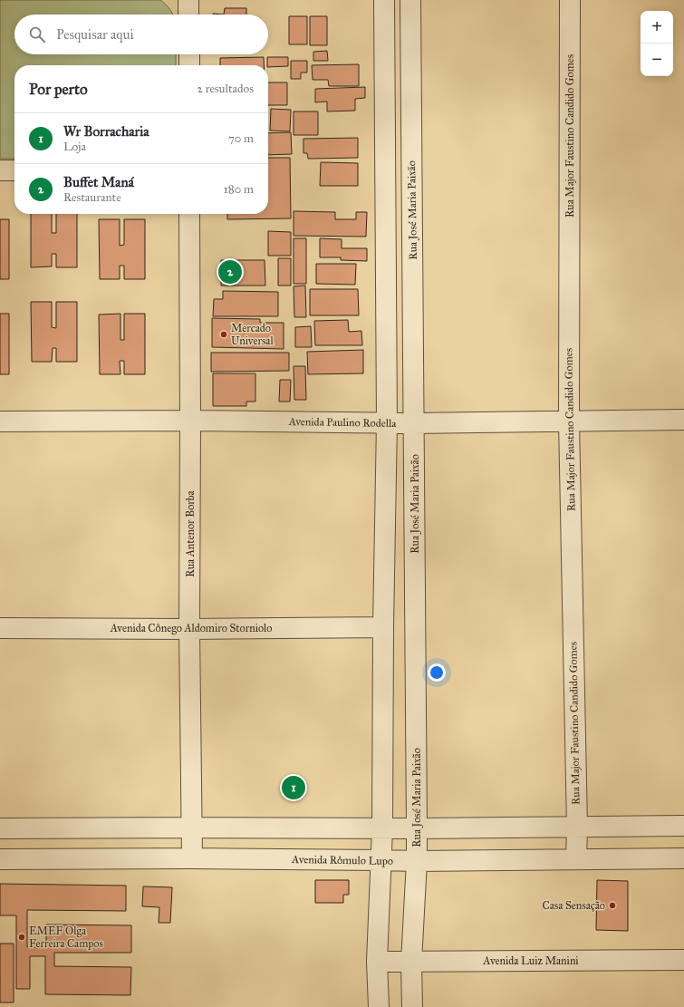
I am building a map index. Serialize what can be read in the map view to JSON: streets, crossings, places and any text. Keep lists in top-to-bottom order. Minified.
{"streets":{"street":["Rua Major Faustino Candido Gomes","Rua José Maria Paixão","Avenida Paulino Rodella","Rua Antenor Borba","Avenida Cônego Aldomiro Storniolo","Avenida Rômulo Lupo","Avenida Luiz Manini"]},"crossings":[["Rua Major Faustino Candido Gomes","Avenida Paulino Rodella"],["Rua Major Faustino Candido Gomes","Avenida Rômulo Lupo"],["Rua José Maria Paixão","Avenida Paulino Rodella"],["Rua José Maria Paixão","Avenida Rômulo Lupo"],["Rua José Maria Paixão","Avenida Luiz Manini"],["Avenida Paulino Rodella","Rua Antenor Borba"],["Rua Antenor Borba","Avenida Cônego Aldomiro Storniolo"],["Rua Antenor Borba","Avenida Rômulo Lupo"]],"places":["Mercado Universal","Casa Sensação","EMEF Olga Ferreira Campos"],"page":{"map_buttons":["+","−"],"search":"Pesquisar aqui","heading":["Por perto","2 resultados"],"list":[{"mark":"1","name":"Wr Borracharia","note":"Loja","value":"70 m"},{"mark":"2","name":"Buffet Maná","note":"Restaurante","value":"180 m"}],"pins":["2","1"]}}
